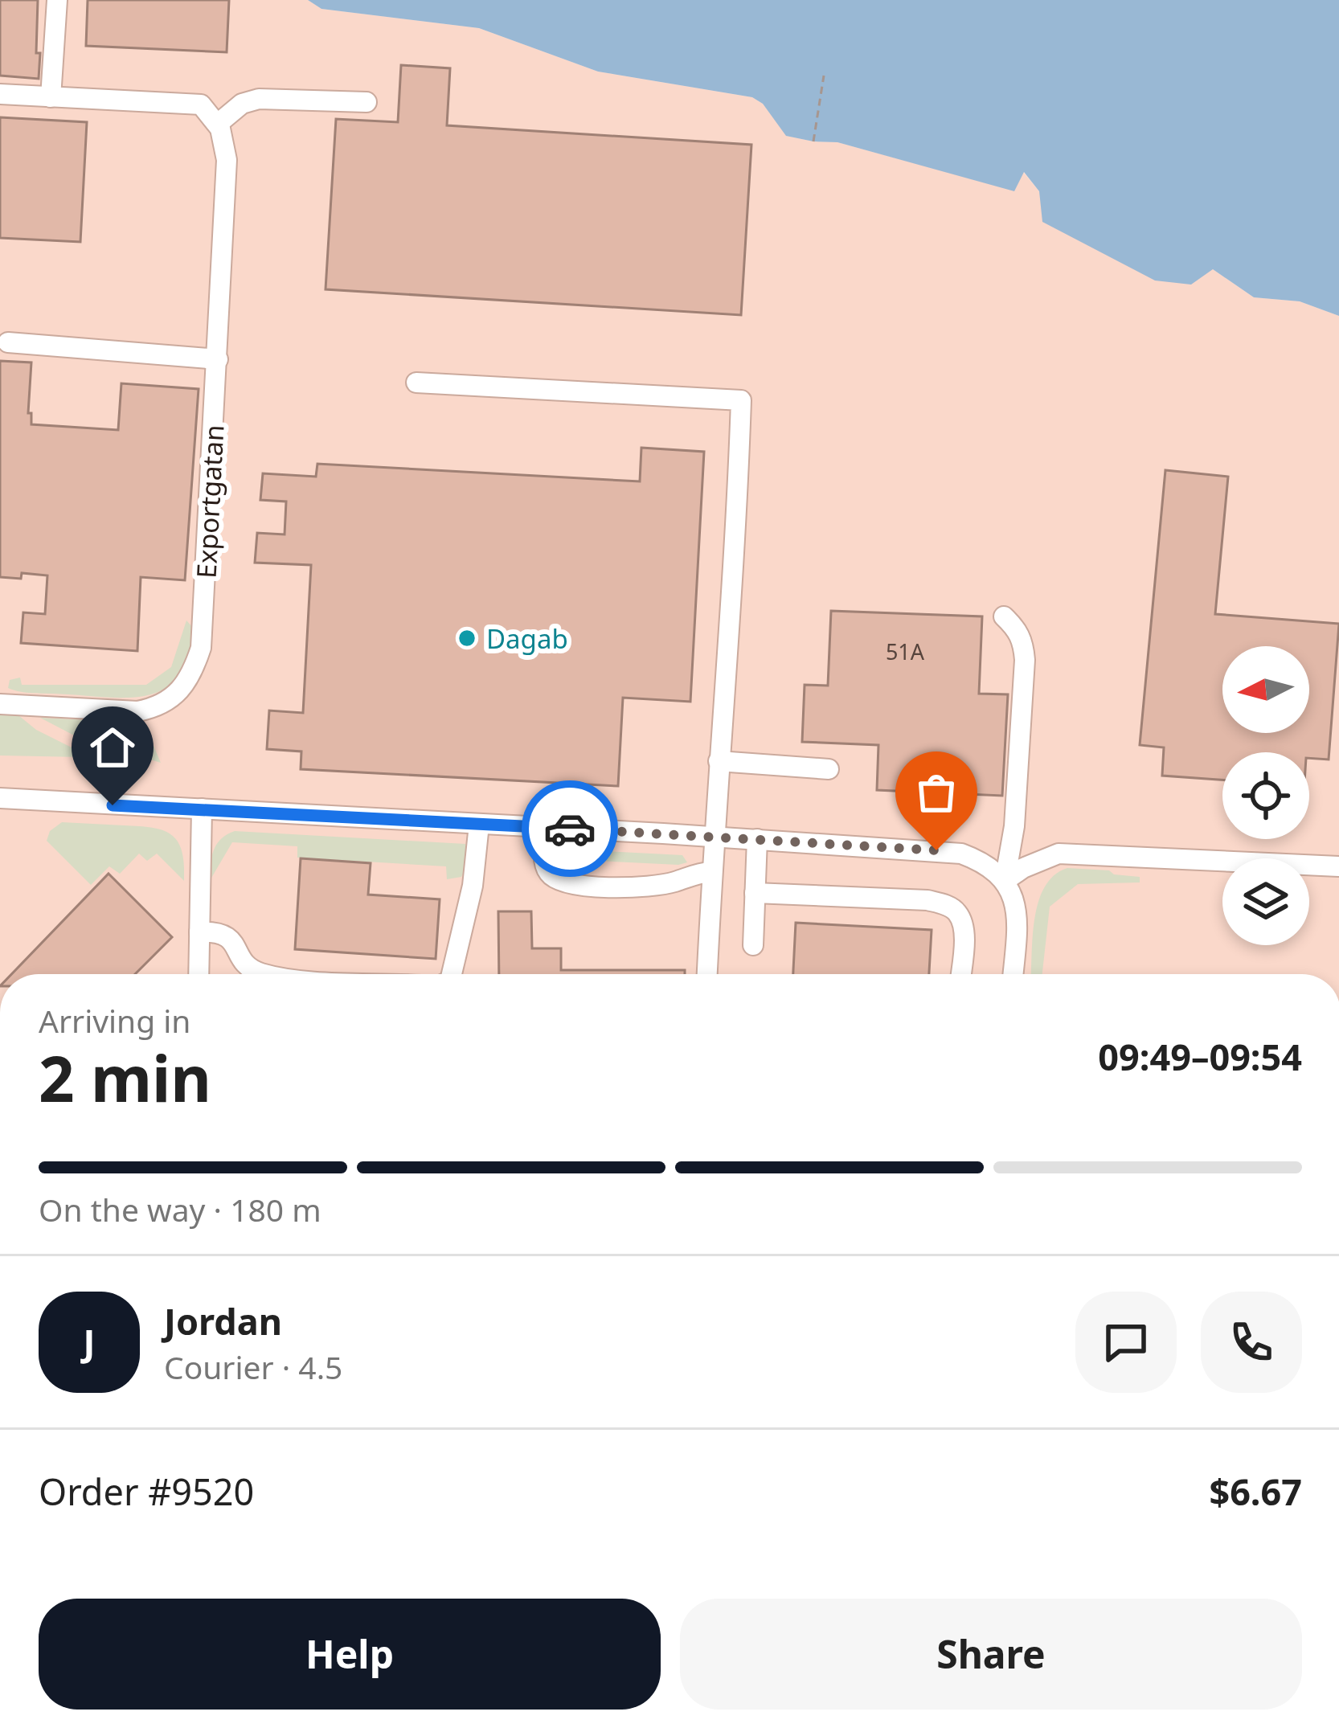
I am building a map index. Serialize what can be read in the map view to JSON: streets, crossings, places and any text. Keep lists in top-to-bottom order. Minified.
{"streets":{"street":["Exportgatan"]},"places":["Dagab"],"house_numbers":["51A"],"north":"left","page":{"heading":["2 min","Arriving in","09:49–09:54"],"panel":["Jordan","Courier · 4.5","Order #9520","$6.67"],"bar":"On the way · 180 m","round":"J","buttons":["Help","Share"]}}
